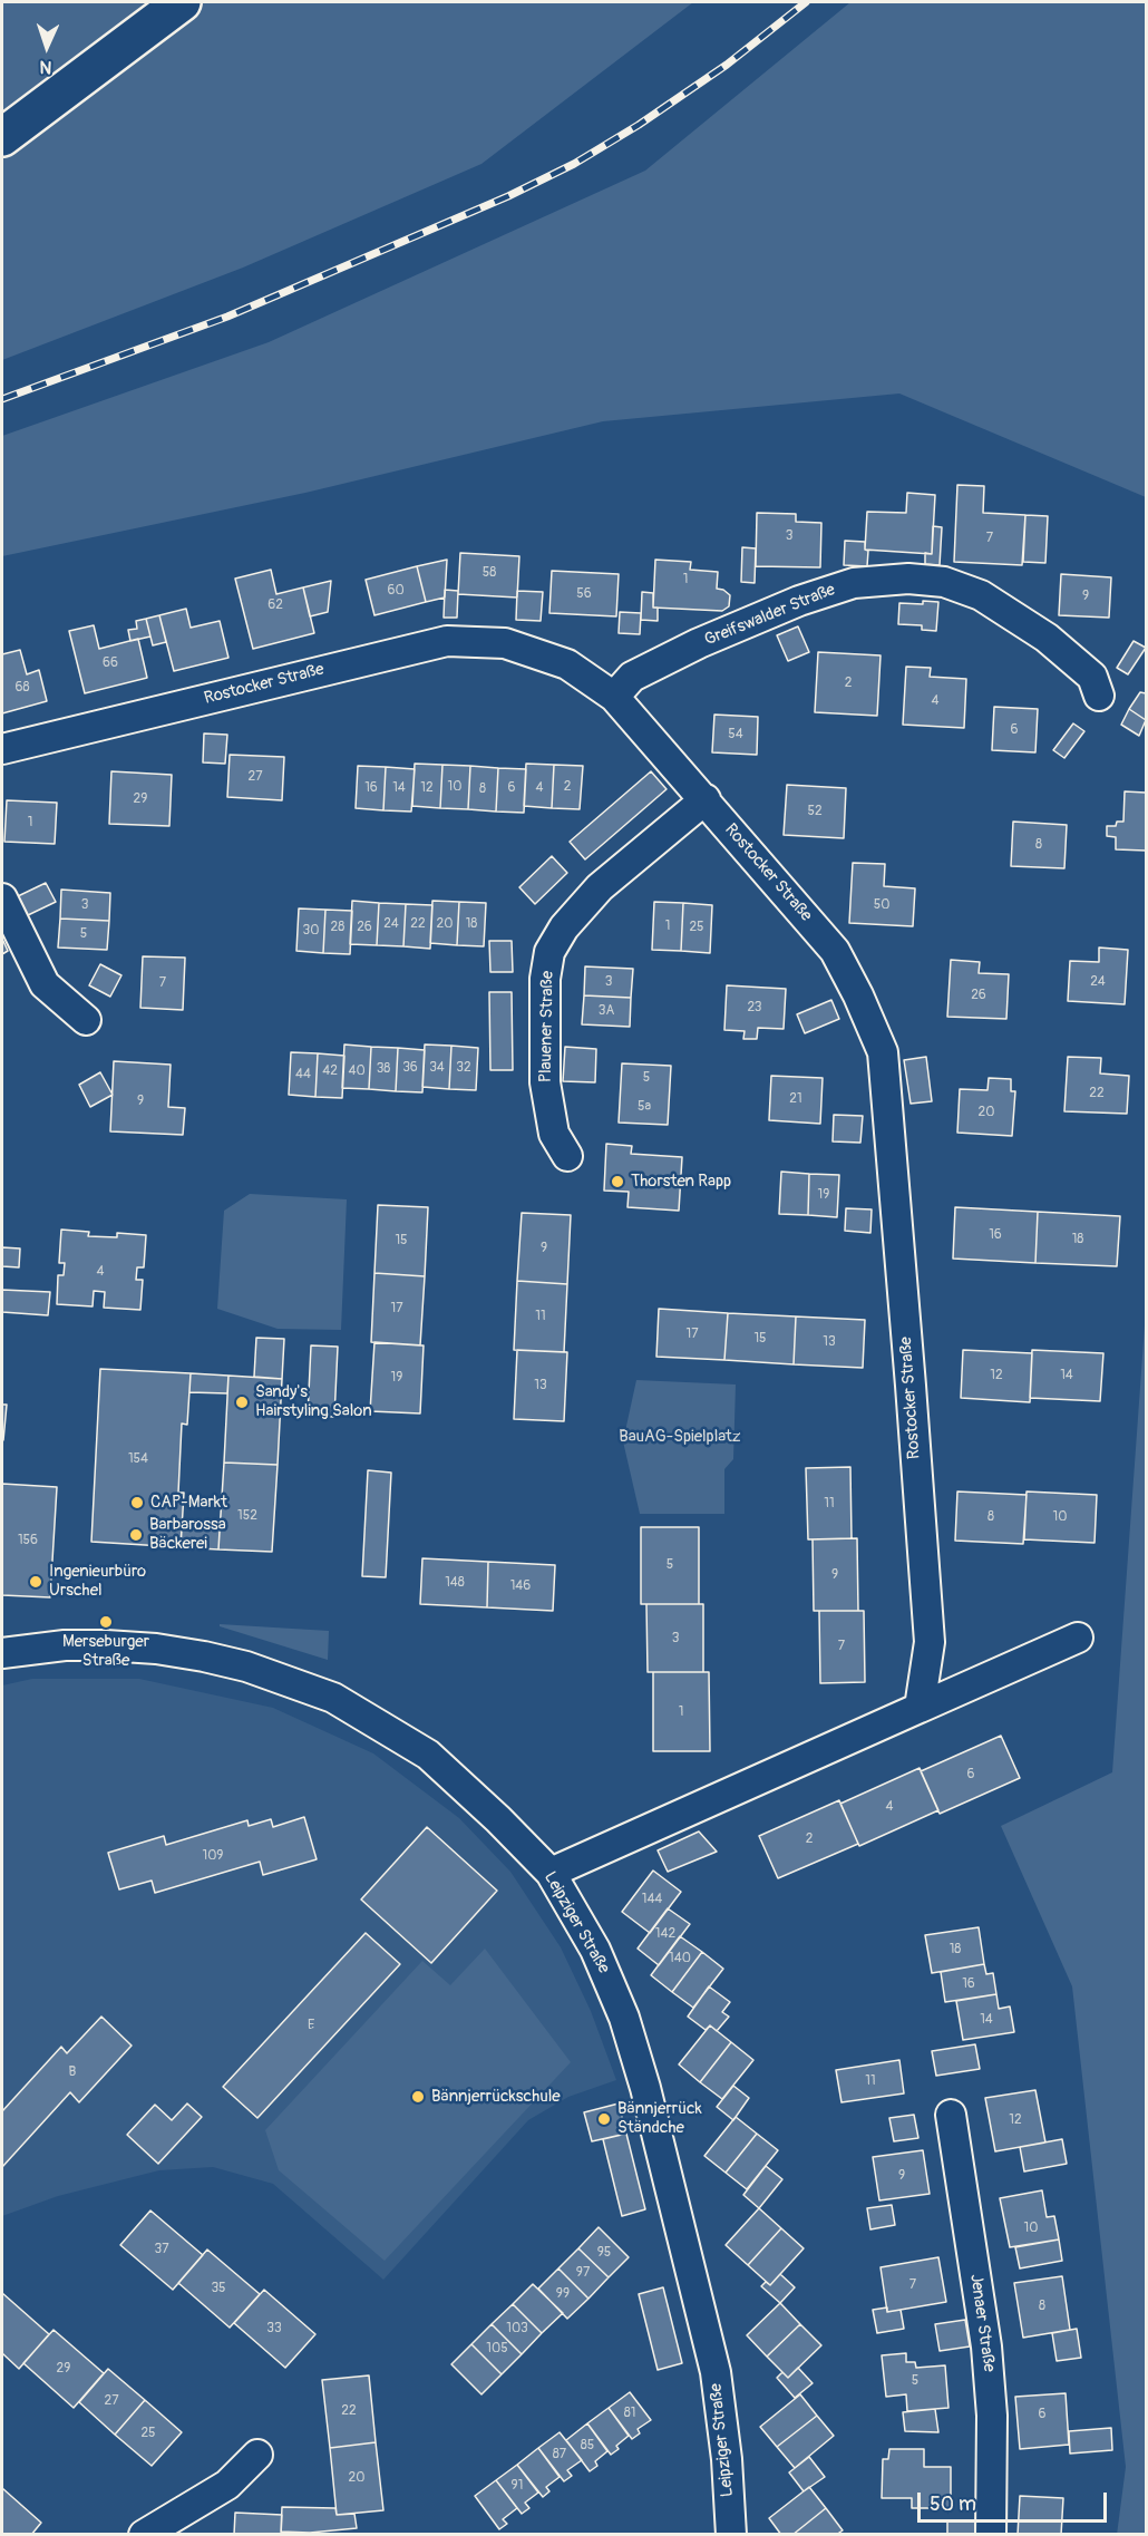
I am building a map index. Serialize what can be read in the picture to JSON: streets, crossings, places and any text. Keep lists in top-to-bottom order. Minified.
{"streets":{"street":["Greifswalder Straße","Rostocker Straße","Plauener Straße","Leipziger Straße","Jenaer Straße"]},"crossings":[["Greifswalder Straße","Rostocker Straße"],["Rostocker Straße","Plauener Straße"]],"parks":["BauAG-Spielplatz"],"places":["Thorsten Rapp","Sandy's Hairstyling Salon","CAP-Markt","Barbarossa Bäckerei","Ingenieurbüro Urschel","Merseburger Straße","Bännjerrückschule","Bännjerrück Ständche"],"house_numbers":["3","7","58","1","60","56","9","62","66","2","68","4","6","54","27","10","2","16","14","12","6","4","8","29","52","1","8","3","50","24","22","20","18","1","28","26","25","30","5","3","24","7","26","23","3A","36","34","32","38","42","40","44","5","22","21","9","5a","20","19","16","18","15","9","4","17","11","17","15","13","12","14","19","13","154","11","152","8","10","156","5","9","148","146","3","7","1","6","4","2","109","144","142","18","140","16","14","E","B","11","12","9","10","37","95","97","7","35","99","8","33","103","105","29","5","27","22","81","6","25","85","87","20","91"],"scale_bar":"50 m","north":"bottom"}
